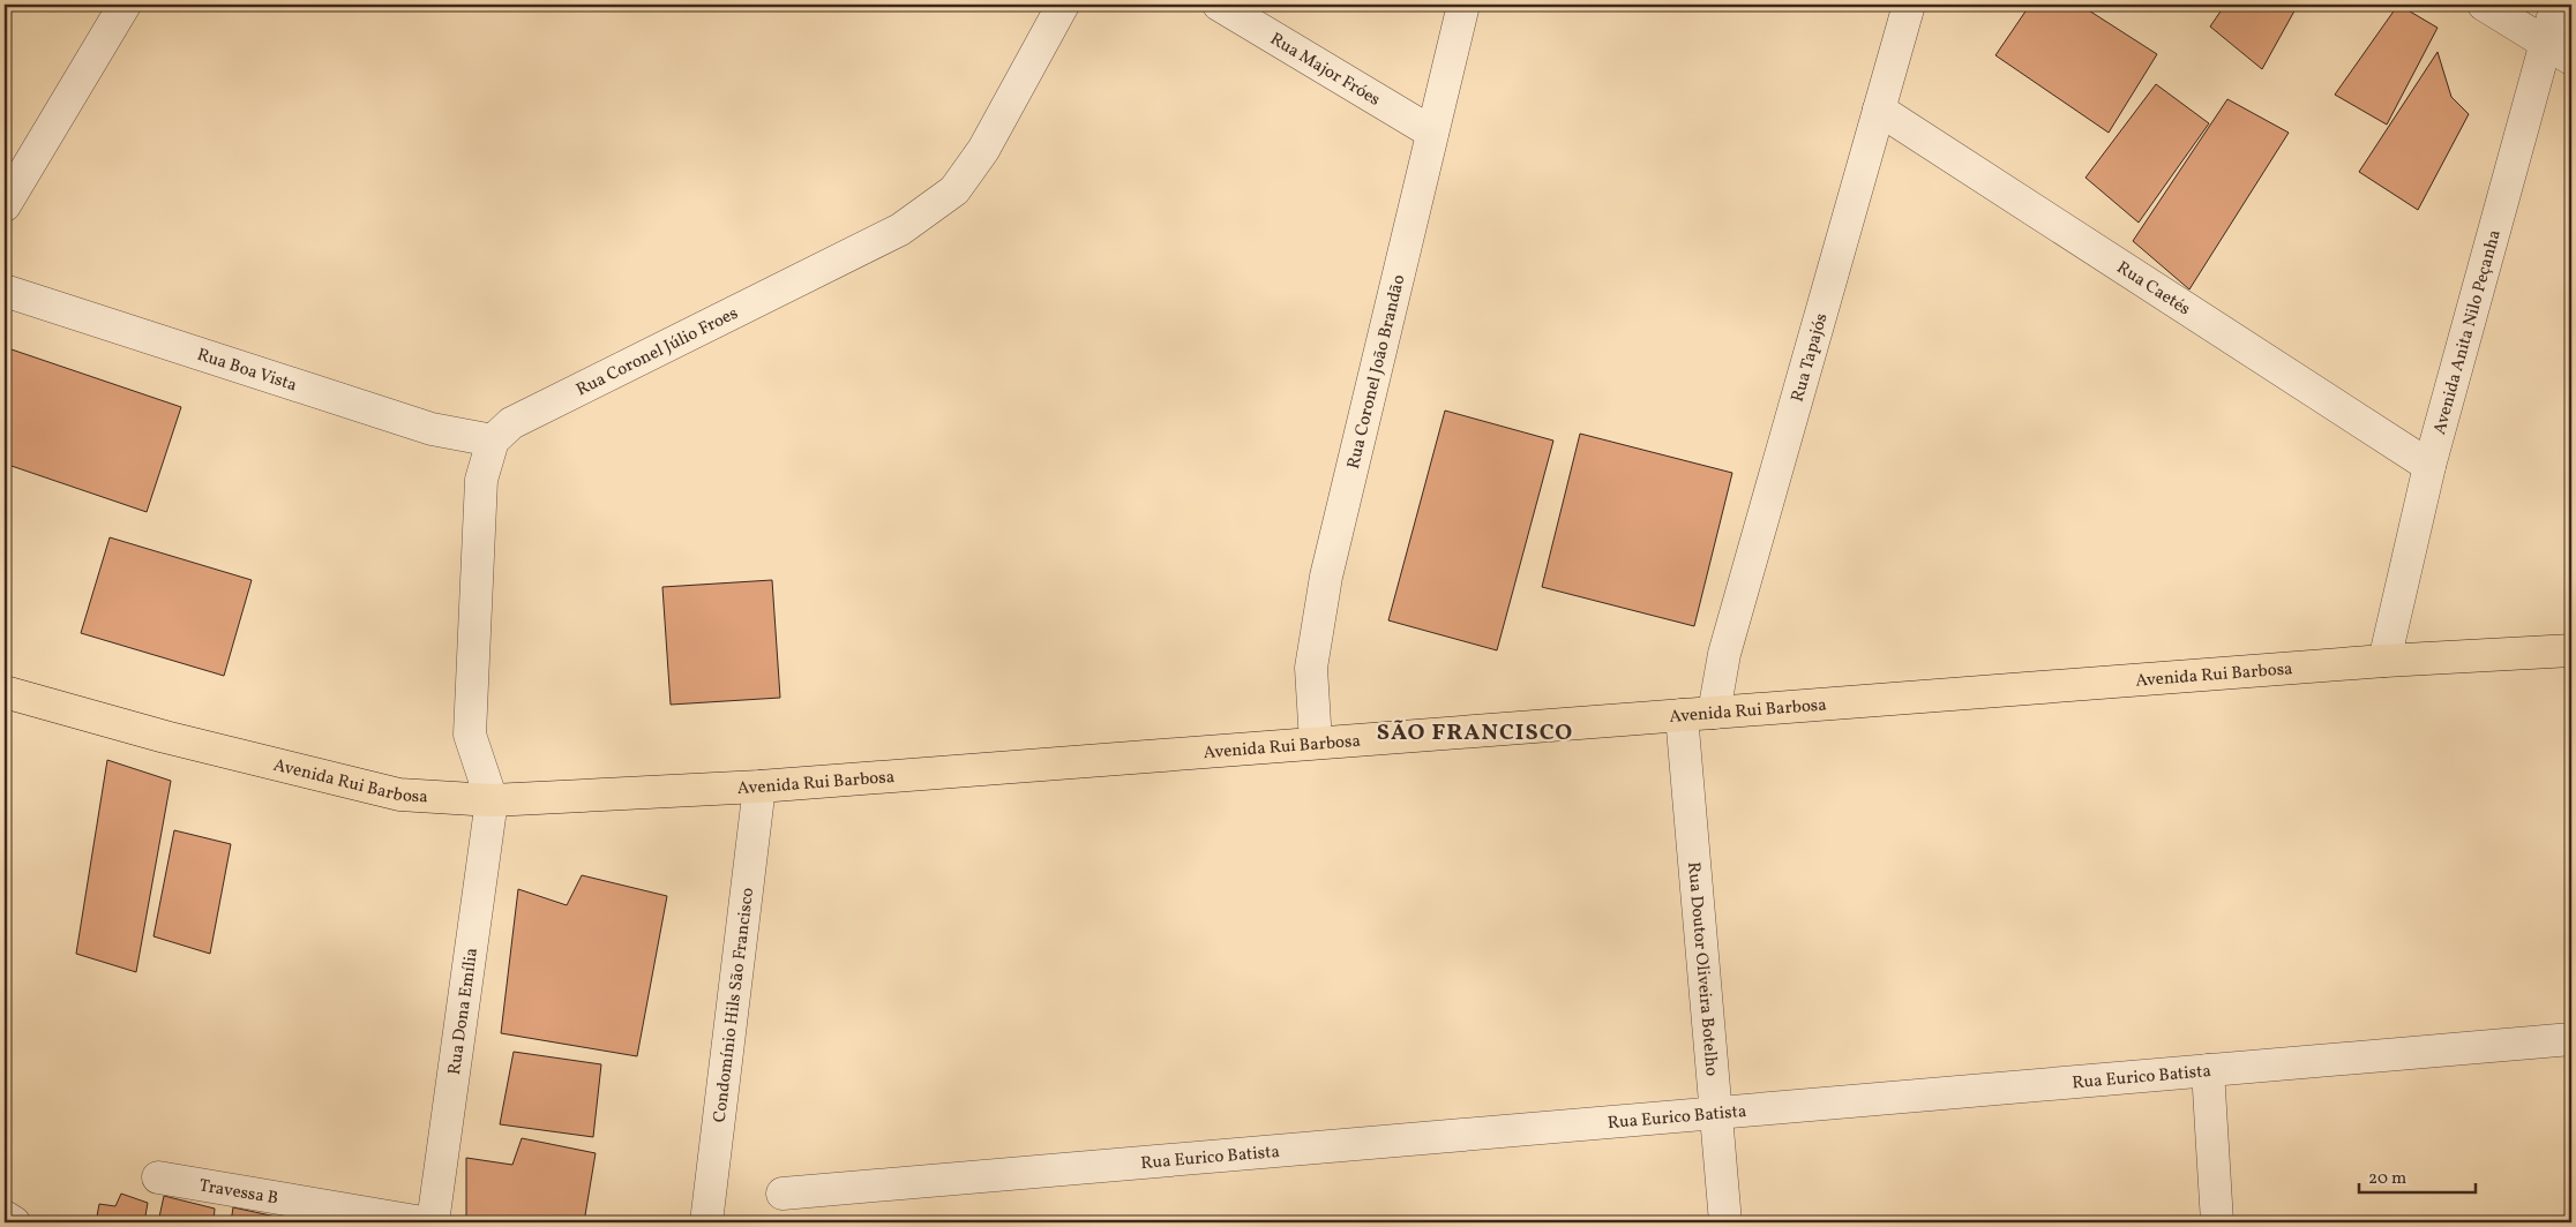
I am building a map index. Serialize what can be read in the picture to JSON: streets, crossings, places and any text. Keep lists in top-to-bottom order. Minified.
{"streets":{"main road":["Avenida Rui Barbosa"],"street":["Rua Major Fróes","Rua Caetés","Avenida Anita Nilo Peçanha","Rua Coronel Júlio Froes","Rua Tapajós","Rua Boa Vista","Rua Coronel João Brandão","Rua Doutor Oliveira Botelho","Condomínio Hils São Francisco","Rua Dona Emília","Rua Eurico Batista","Travessa B"]},"crossings":[["Rua Major Fróes","Rua Coronel João Brandão"],["Rua Caetés","Avenida Anita Nilo Peçanha"],["Rua Caetés","Rua Tapajós"],["Avenida Anita Nilo Peçanha","Avenida Rui Barbosa"],["Rua Coronel Júlio Froes","Rua Boa Vista"],["Rua Tapajós","Avenida Rui Barbosa"],["Rua Coronel João Brandão","Avenida Rui Barbosa"],["Avenida Rui Barbosa","Rua Doutor Oliveira Botelho"],["Avenida Rui Barbosa","Condomínio Hils São Francisco"],["Avenida Rui Barbosa","Rua Dona Emília"],["Rua Doutor Oliveira Botelho","Rua Eurico Batista"]],"districts":["SÃO FRANCISCO"],"scale_bar":"20 m"}
